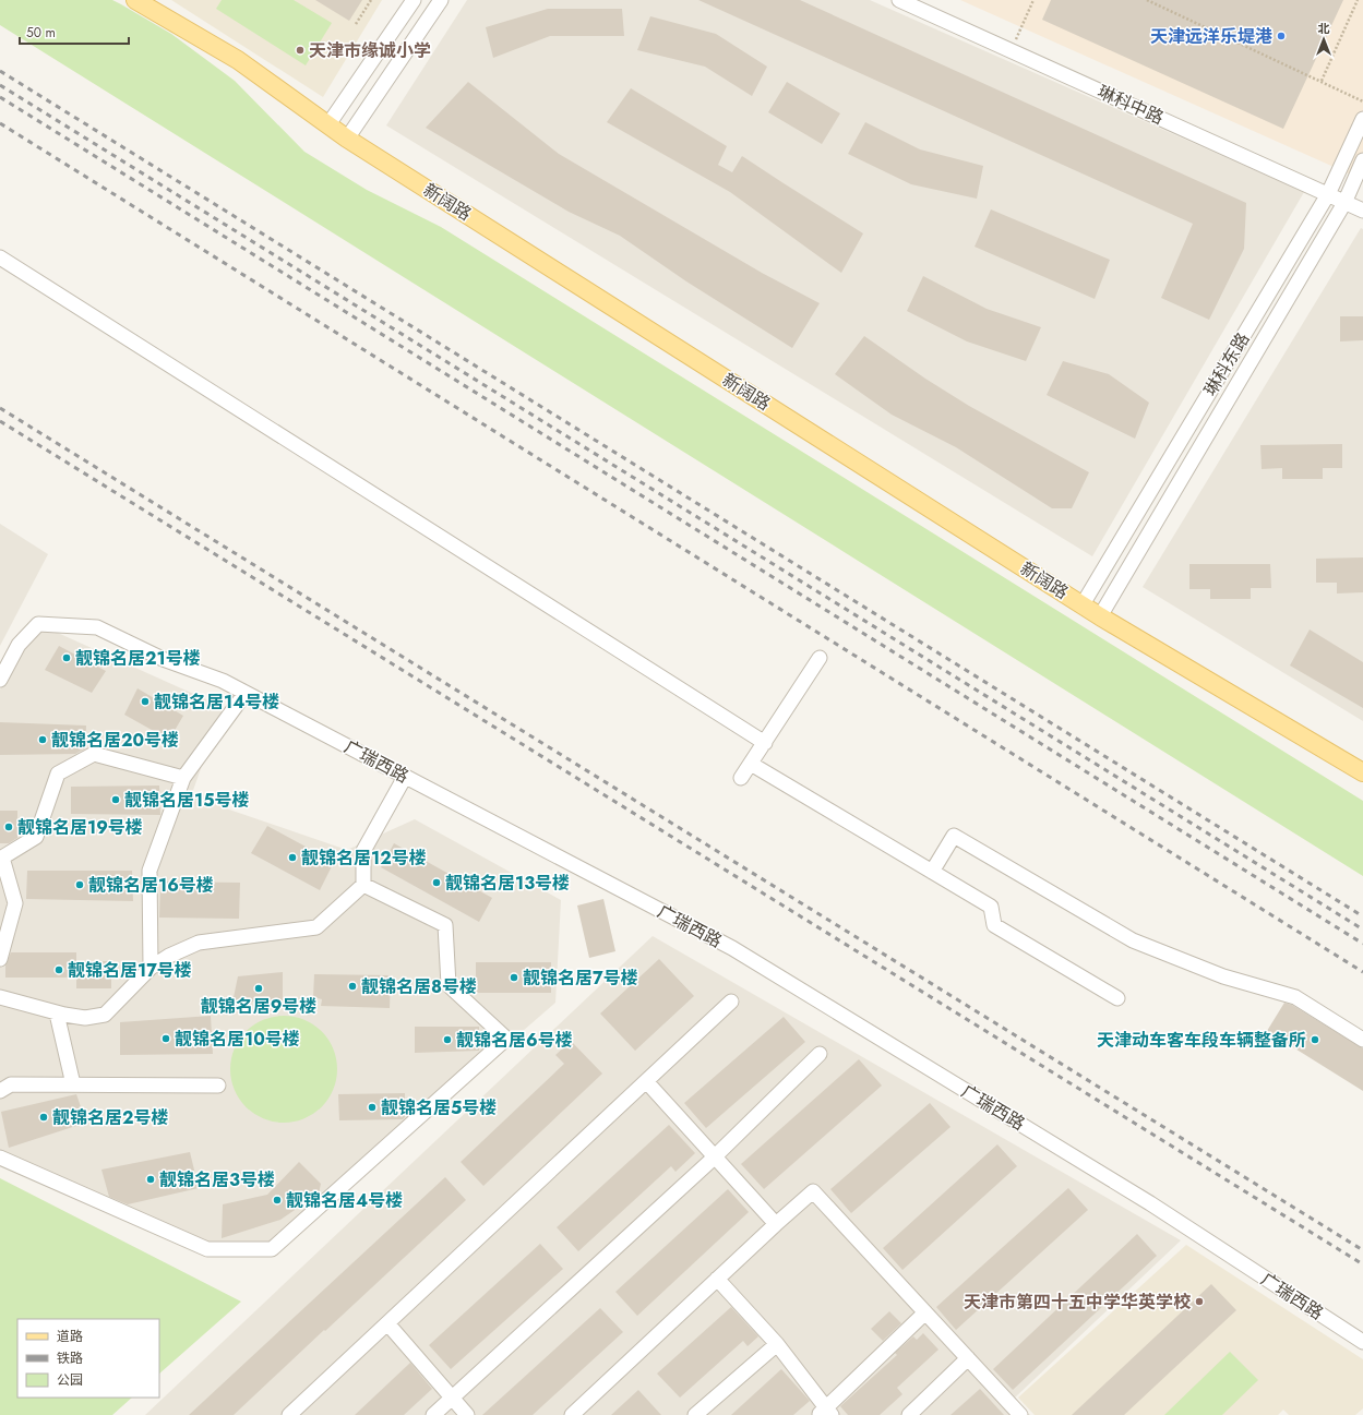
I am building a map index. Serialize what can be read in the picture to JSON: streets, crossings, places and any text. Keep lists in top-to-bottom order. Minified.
{"streets":{"main road":["新阔路"],"street":["琳科中路","琳科东路","广瑞西路"]},"crossings":[["琳科中路","琳科东路"],["新阔路","琳科东路"]],"places":["天津远洋乐堤港","天津市缘诚小学","靓锦名居21号楼","靓锦名居14号楼","靓锦名居20号楼","靓锦名居15号楼","靓锦名居19号楼","靓锦名居12号楼","靓锦名居13号楼","靓锦名居16号楼","靓锦名居17号楼","靓锦名居7号楼","靓锦名居8号楼","靓锦名居9号楼","靓锦名居10号楼","靓锦名居6号楼","天津动车客车段车辆整备所","靓锦名居5号楼","靓锦名居2号楼","靓锦名居3号楼","靓锦名居4号楼","天津市第四十五中学华英学校"],"legend":["道路","铁路","公园"],"scale_bar":"50 m","north":"top"}
